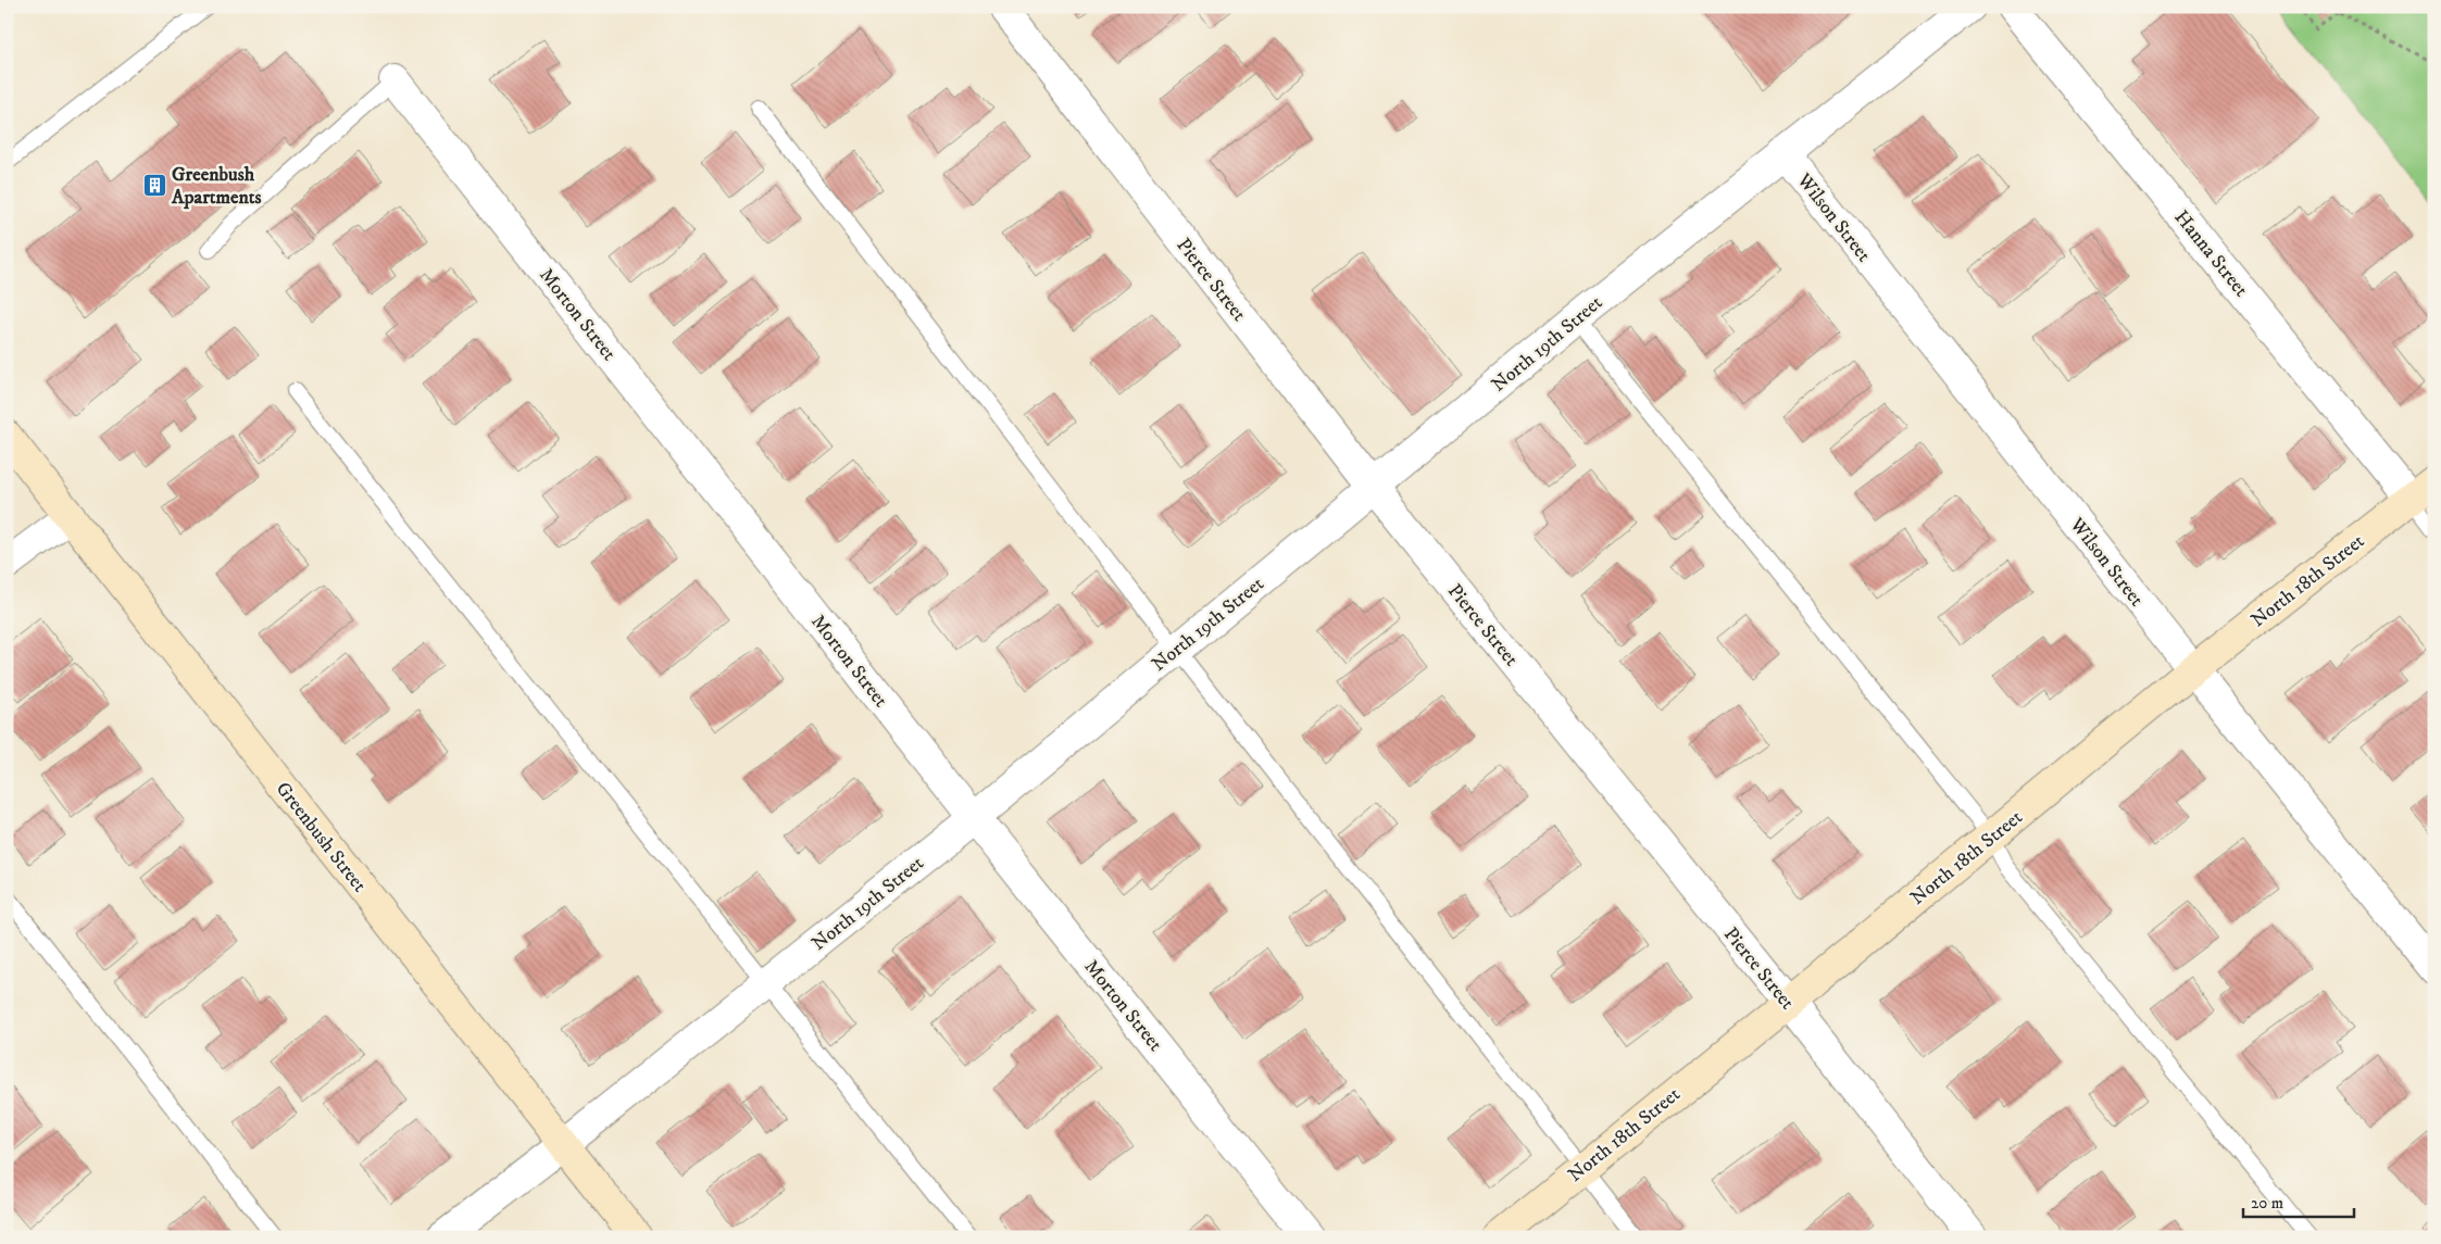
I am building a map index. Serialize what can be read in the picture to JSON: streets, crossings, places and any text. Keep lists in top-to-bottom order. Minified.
{"streets":{"main road":["North 18th Street","Greenbush Street"],"street":["Wilson Street","Hanna Street","Pierce Street","Morton Street","North 19th Street"]},"crossings":[["Wilson Street","North 19th Street"],["Wilson Street","North 18th Street"],["Hanna Street","North 18th Street"],["Pierce Street","North 19th Street"],["Pierce Street","North 18th Street"],["Morton Street","North 19th Street"],["North 19th Street","Greenbush Street"]],"places":{"building":["Greenbush Apartments"]},"scale_bar":"20 m"}
